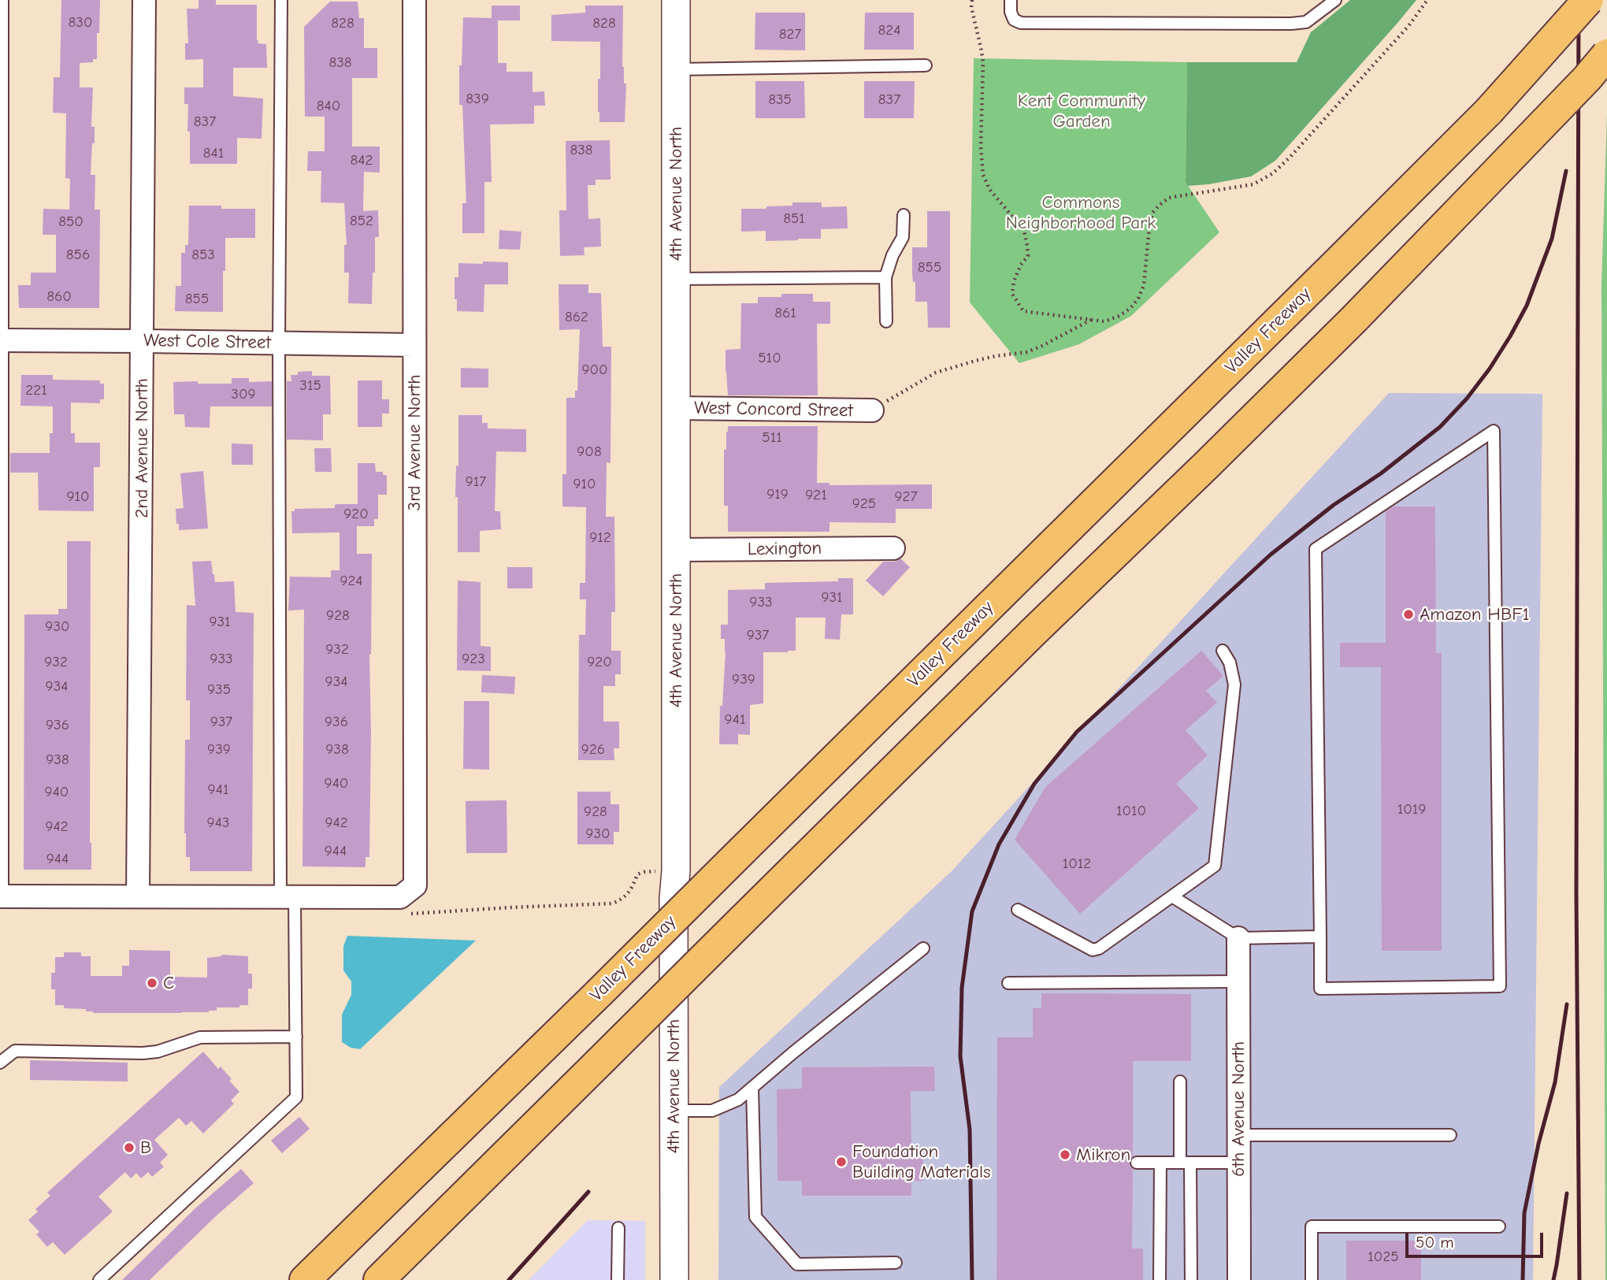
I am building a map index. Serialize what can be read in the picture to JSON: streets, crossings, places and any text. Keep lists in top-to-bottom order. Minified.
{"streets":{"highway":["Valley Freeway"],"street":["4th Avenue North","West Cole Street","West Concord Street","3rd Avenue North","2nd Avenue North","Lexington","6th Avenue North"]},"crossings":[["4th Avenue North","West Concord Street"],["4th Avenue North","Lexington"],["West Cole Street","3rd Avenue North"],["West Cole Street","2nd Avenue North"]],"parks":["Kent Community Garden","Commons Neighborhood Park"],"places":["Amazon HBF1","C","B","Mikron","Foundation Building Materials"],"house_numbers":["830","828","828","824","827","838","839","835","837","840","837","838","841","842","851","852","850","856","853","855","860","855","861","862","510","900","315","221","309","511","908","917","910","919","921","910","927","925","920","912","924","931","933","928","931","930","937","932","933","923","932","920","939","934","934","935","941","937","936","936","939","938","926","938","940","941","940","1019","1010","928","943","942","942","930","944","944","1012","1025"],"scale_bar":"50 m"}
